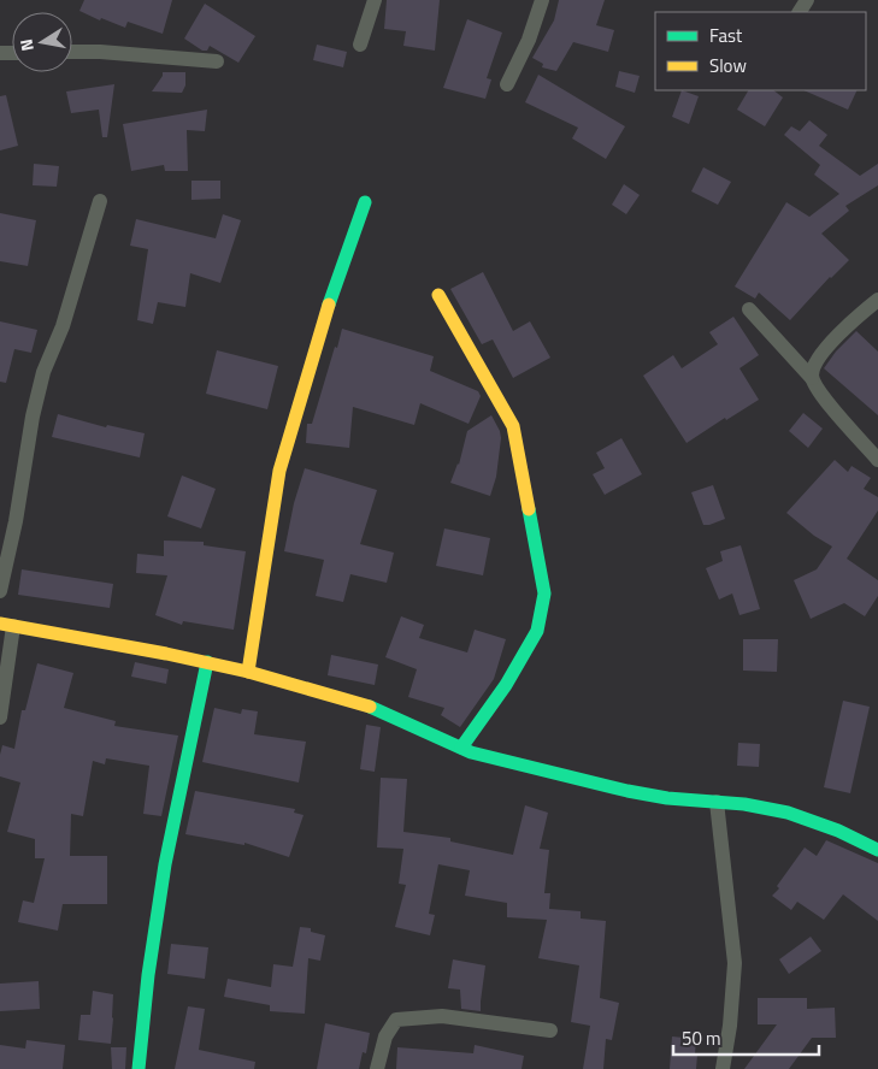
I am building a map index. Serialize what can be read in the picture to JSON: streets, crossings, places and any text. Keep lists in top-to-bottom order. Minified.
{"legend":["Fast","Slow"],"scale_bar":"50 m","north":"left"}
